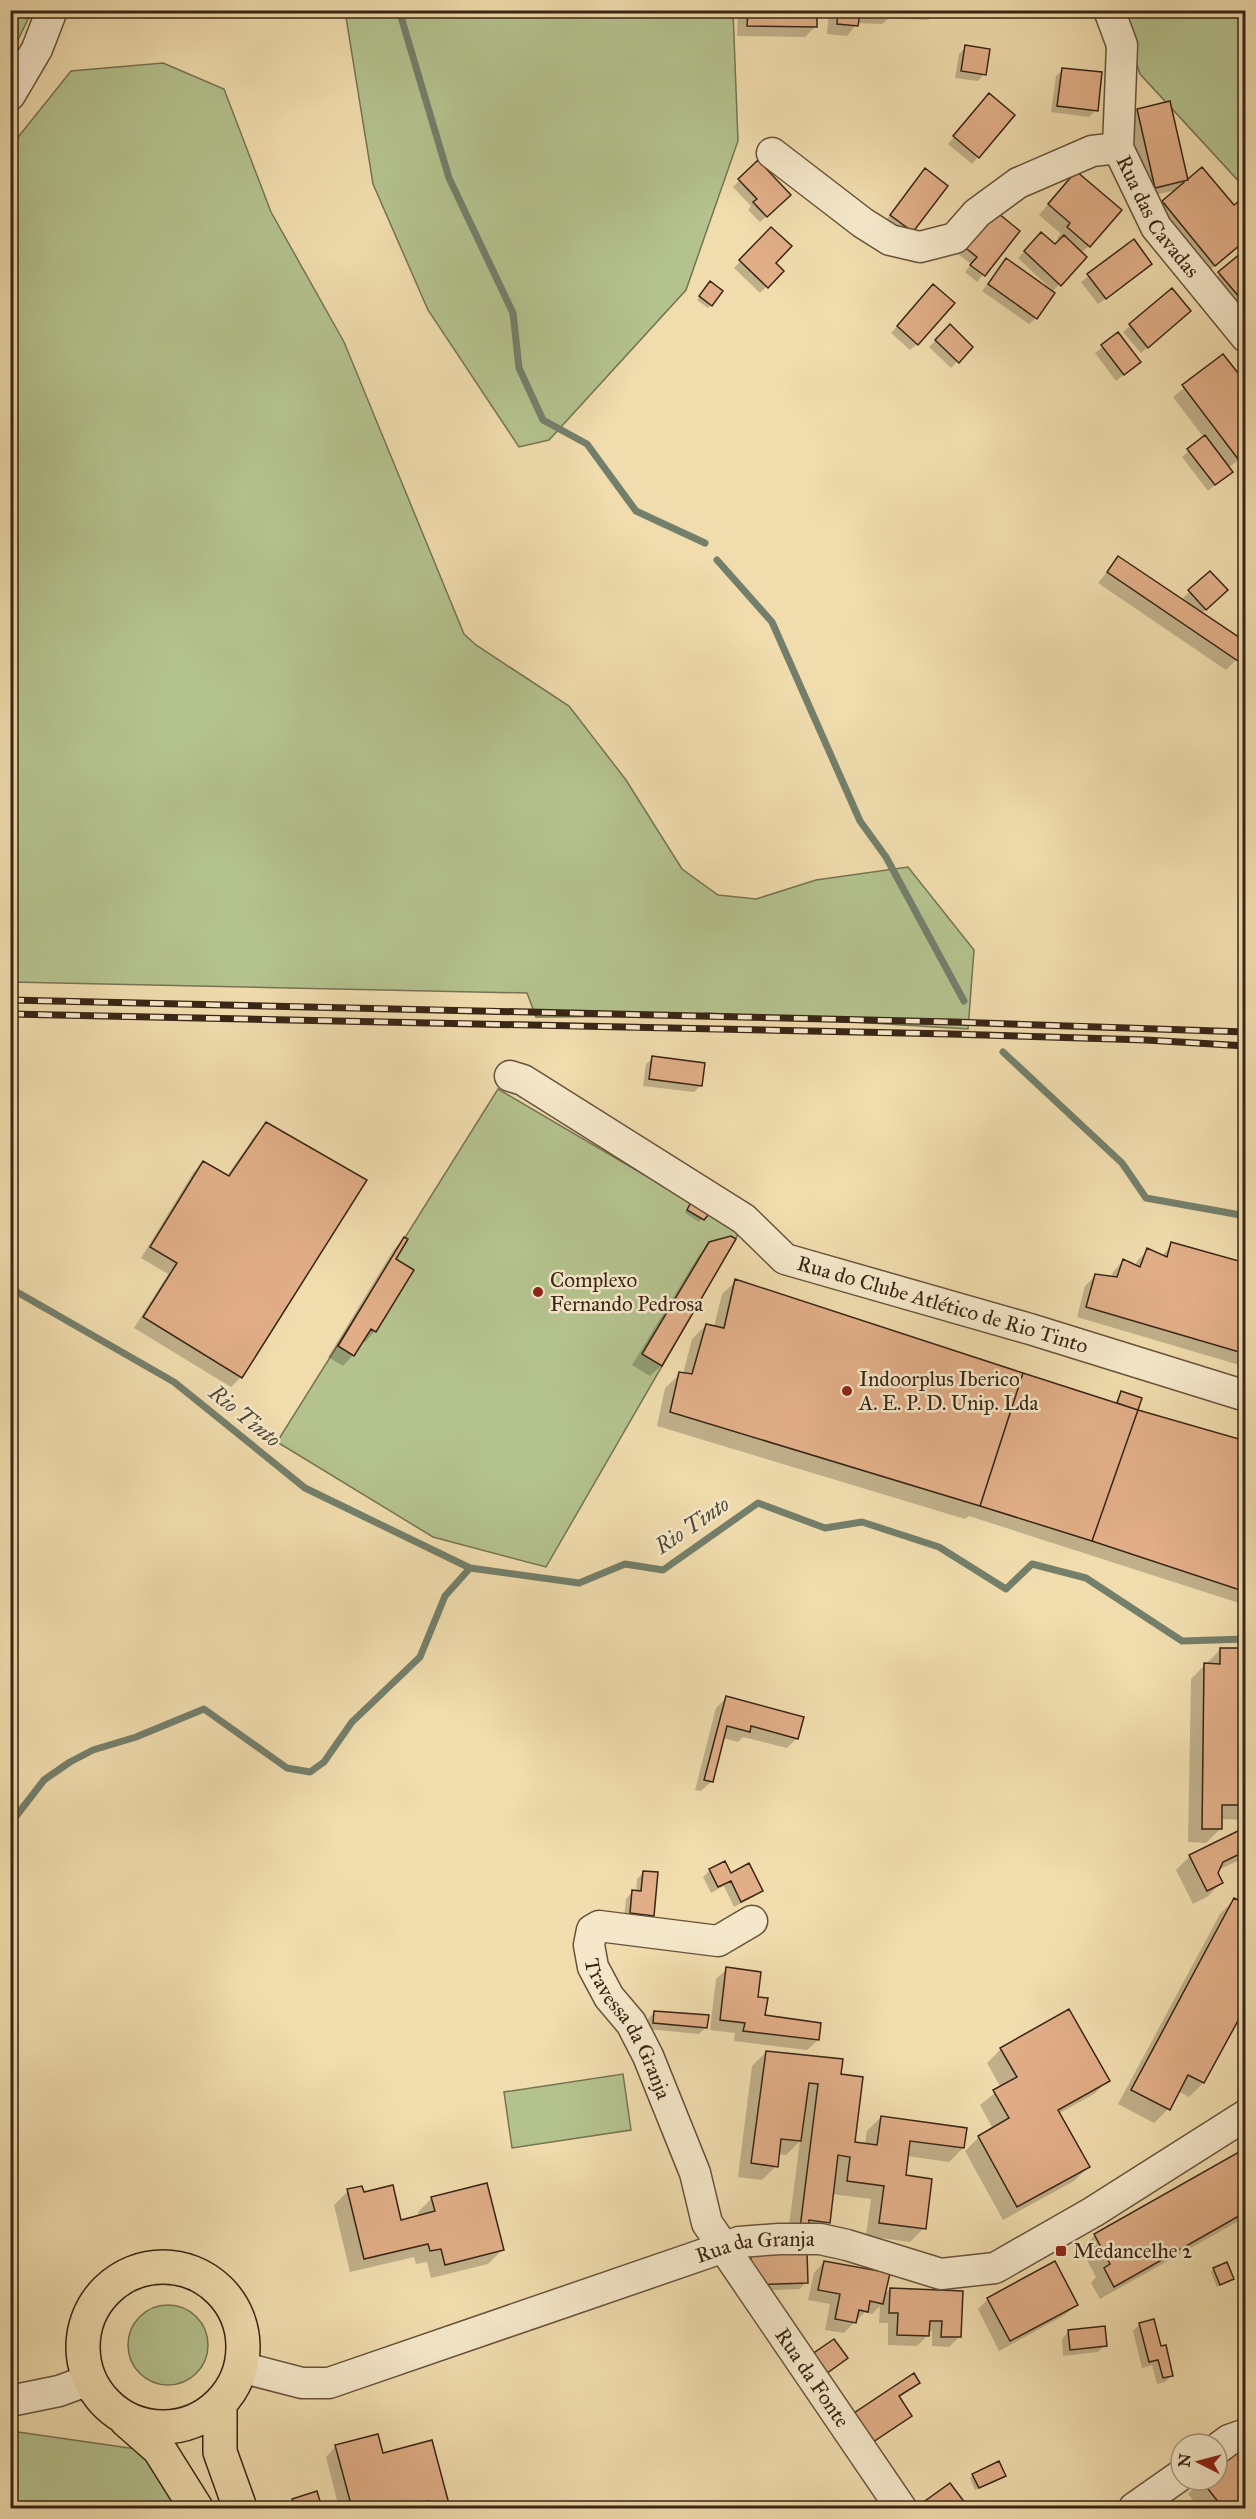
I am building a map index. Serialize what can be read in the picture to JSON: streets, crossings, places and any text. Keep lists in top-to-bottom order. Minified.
{"streets":{"street":["Rua das Cavadas","Rua do Clube Atlético de Rio Tinto","Travessa da Granja","Rua da Granja","Rua da Fonte"]},"crossings":[["Travessa da Granja","Rua da Granja"],["Travessa da Granja","Rua da Fonte"],["Rua da Granja","Rua da Fonte"]],"water":["Rio Tinto"],"places":{"other":["Complexo Fernando Pedrosa","Indoorplus Iberico A. E. P. D. Unip. Lda"],"transit":["Medancelhe 2"]},"north":"left"}
